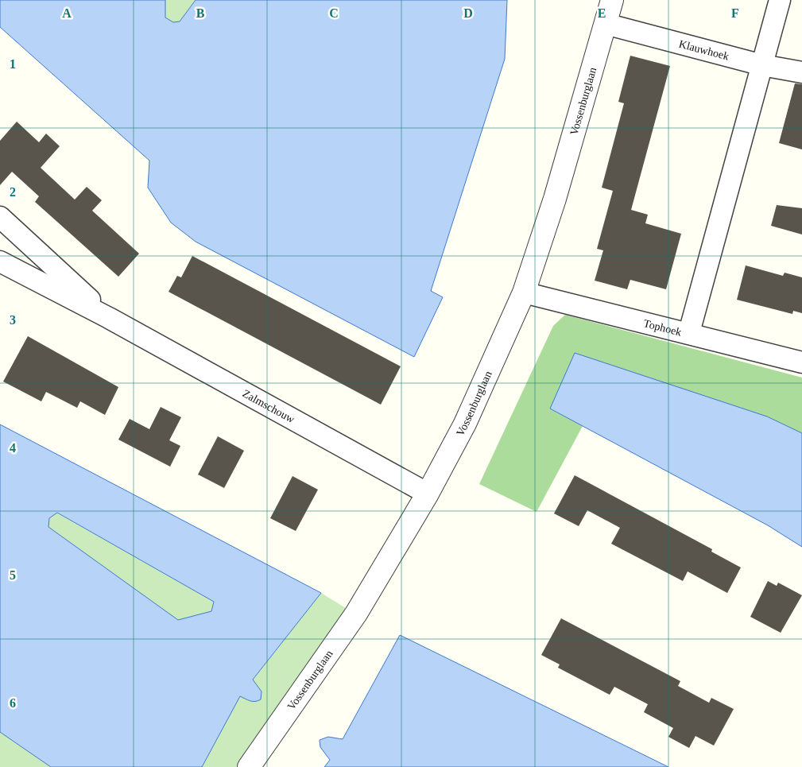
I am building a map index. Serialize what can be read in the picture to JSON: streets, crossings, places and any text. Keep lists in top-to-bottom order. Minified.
{"streets":{"street":["Klauwhoek","Vossenburglaan","Tophoek","Zalmschouw"]},"crossings":[["Klauwhoek","Vossenburglaan"],["Vossenburglaan","Tophoek"],["Vossenburglaan","Zalmschouw"]],"grid":{"columns":["A","B","C","D","E","F"],"rows":["1","2","3","4","5","6"]}}
